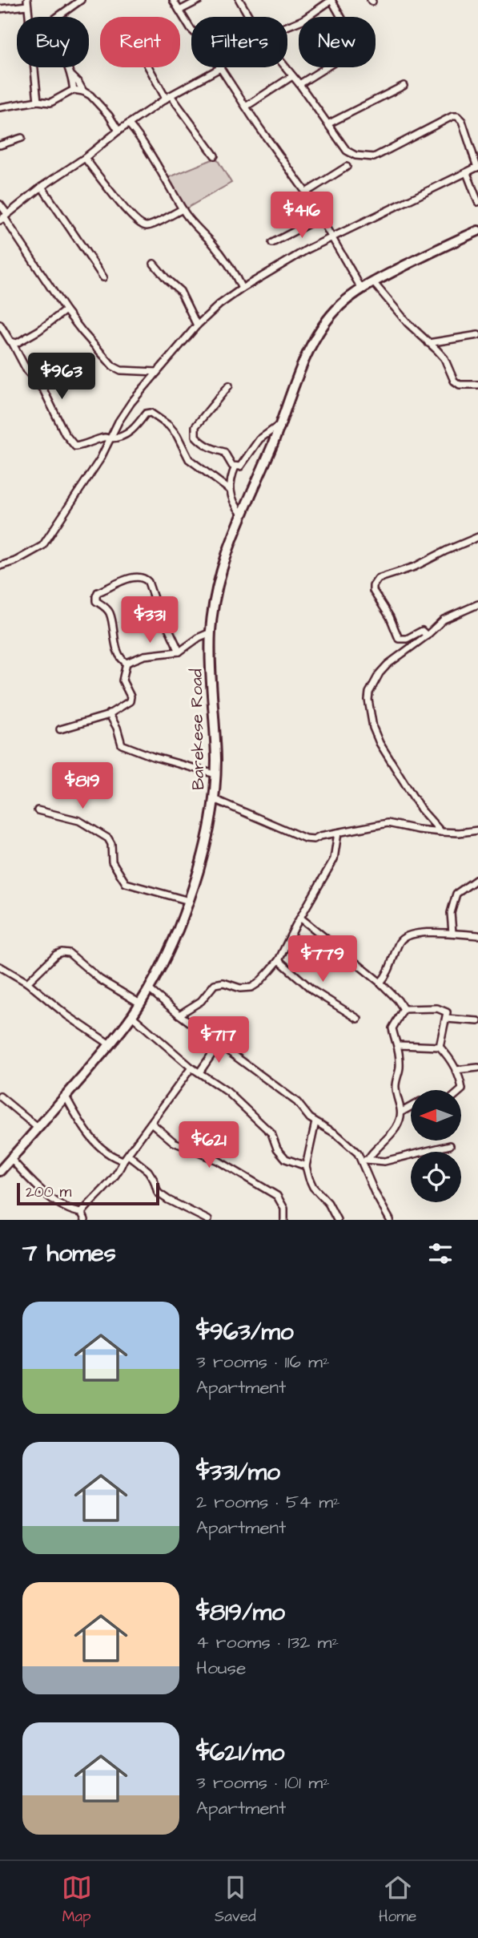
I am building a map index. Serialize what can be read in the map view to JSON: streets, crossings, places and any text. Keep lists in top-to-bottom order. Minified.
{"streets":{"main road":["Barekese Road"]},"scale_bar":"200 m","north":"left","page":{"chip":["Buy","Rent","Filters","New"],"price":["$416","$963","$331","$819","$779","$717","$621"],"scale":"200 m","heading":"7 homes","list":[{"name":"$963/mo","note":"3 rooms · 116 m² · Apartment"},{"name":"$331/mo","note":"2 rooms · 54 m² · Apartment"},{"name":"$819/mo","note":"4 rooms · 132 m² · House"},{"name":"$621/mo","note":"3 rooms · 101 m² · Apartment"}],"tabs":["Map","Saved","Home"]}}
